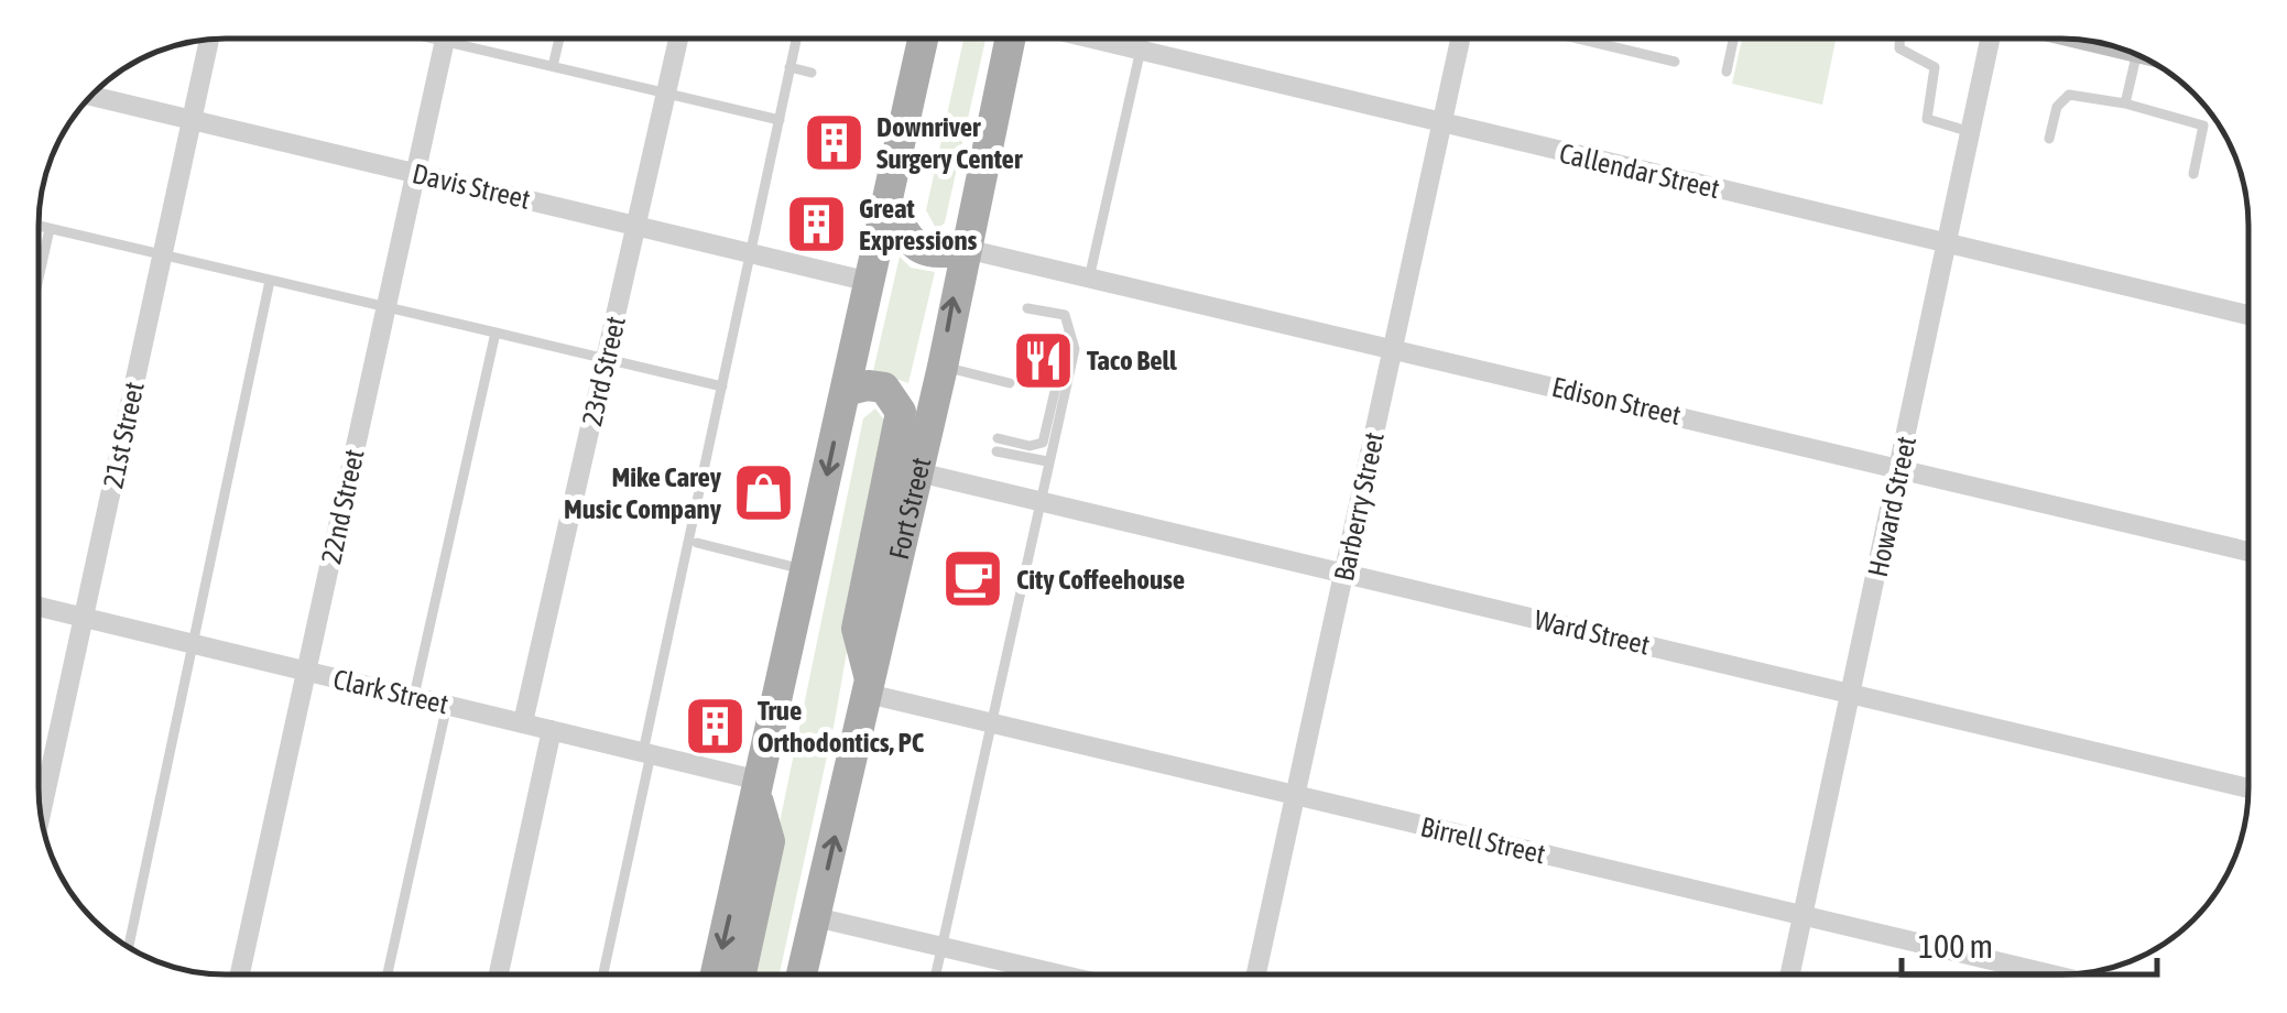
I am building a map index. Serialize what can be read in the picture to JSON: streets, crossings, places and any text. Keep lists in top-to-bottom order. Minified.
{"streets":{"main road":["Fort Street"],"street":["Callendar Street","Davis Street","23rd Street","Edison Street","21st Street","22nd Street","Barberry Street","Howard Street","Ward Street","Clark Street","Birrell Street"]},"crossings":[["Callendar Street","Barberry Street"],["Callendar Street","Howard Street"],["Davis Street","23rd Street"],["Davis Street","21st Street"],["Davis Street","22nd Street"],["23rd Street","Clark Street"],["Edison Street","Barberry Street"],["Edison Street","Howard Street"],["Edison Street","Fort Street"],["21st Street","Clark Street"],["22nd Street","Clark Street"],["Barberry Street","Ward Street"],["Barberry Street","Birrell Street"],["Howard Street","Ward Street"],["Howard Street","Birrell Street"],["Fort Street","Ward Street"],["Fort Street","Birrell Street"]],"places":{"building":["Downriver Surgery Center","Great Expressions","True Orthodontics, PC"],"restaurant":["Taco Bell"],"shop":["Mike Carey Music Company"],"cafe":["City Coffeehouse"]},"scale_bar":"100 m"}
